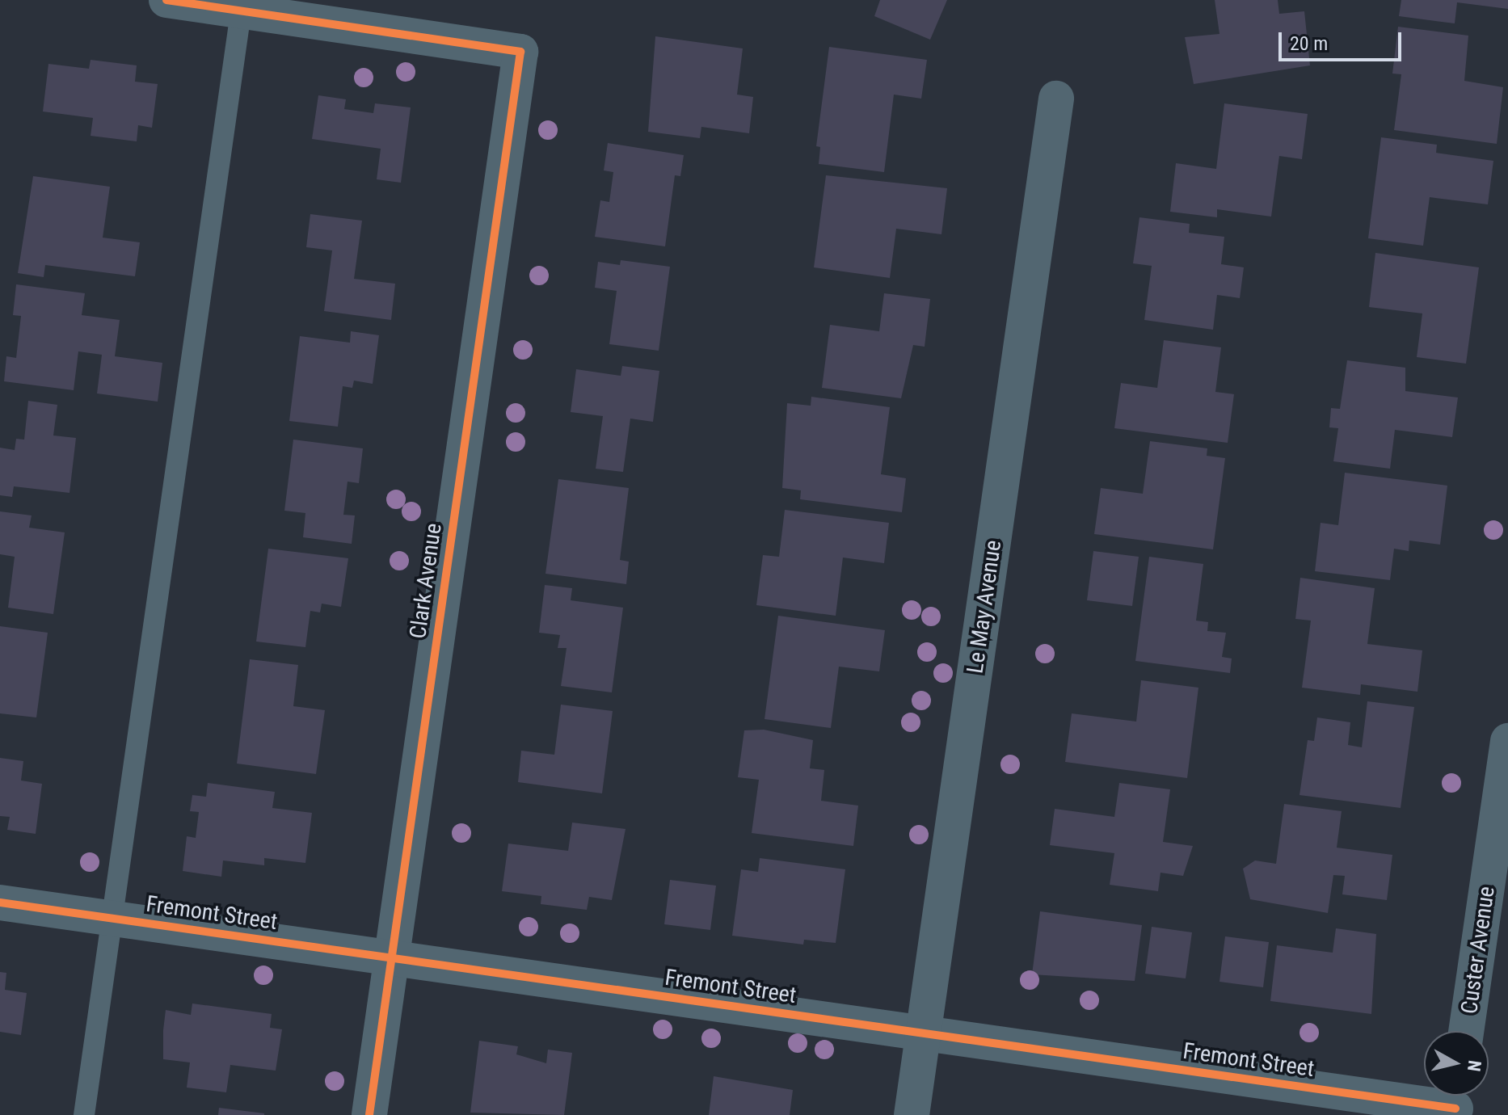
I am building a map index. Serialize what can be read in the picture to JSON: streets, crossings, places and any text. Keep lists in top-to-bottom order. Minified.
{"streets":{"street":["Clark Avenue","Le May Avenue","Fremont Street","Custer Avenue"]},"crossings":[["Clark Avenue","Fremont Street"],["Le May Avenue","Fremont Street"]],"scale_bar":"20 m","north":"right"}
